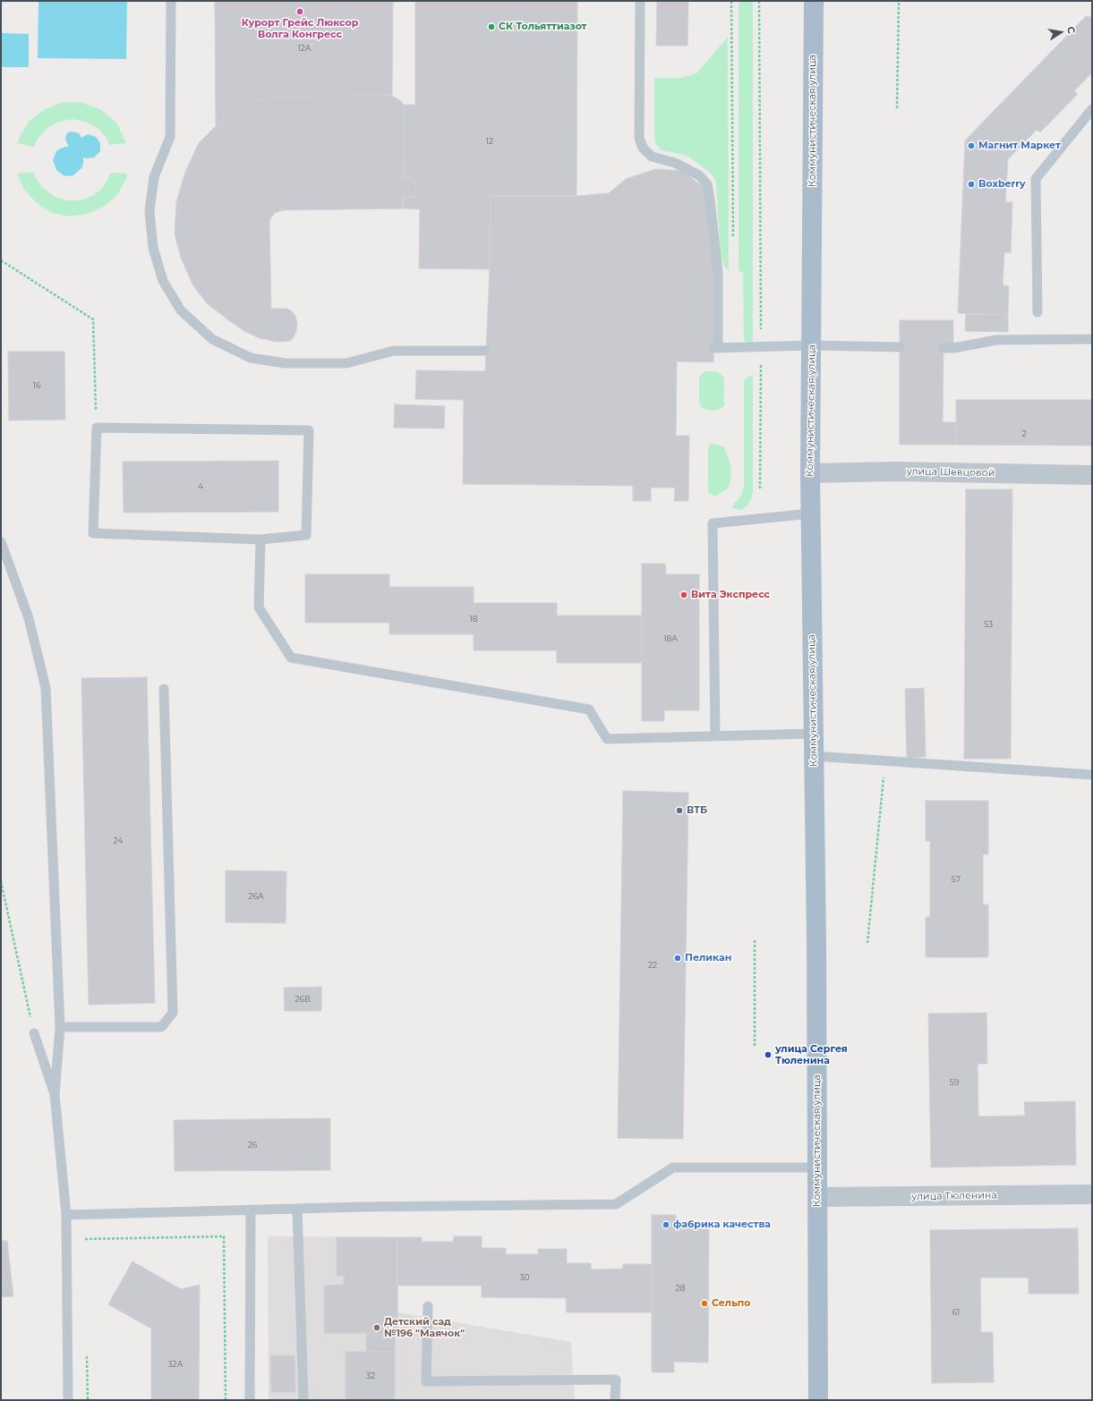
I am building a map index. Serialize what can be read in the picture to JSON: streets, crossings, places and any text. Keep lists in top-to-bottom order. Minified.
{"streets":{"main road":["Коммунистическая улица"],"street":["улица Шевцовой","улица Тюленина"]},"crossings":[["Коммунистическая улица","улица Шевцовой"],["Коммунистическая улица","улица Тюленина"]],"places":["Курорт Грейс Люксор Волга Конгресс","СК Тольяттиазот","Магнит Маркет","Boxberry","Вита Экспресс","ВТБ","Пеликан","улица Сергея Тюленина","фабрика качества","Сельпо","Детский сад №196 \"Маячок\""],"house_numbers":["12А","12","16","2","4","18","53","18А","24","57","26А","22","26В","59","26","30","28","61","32А","32"],"north":"right"}
